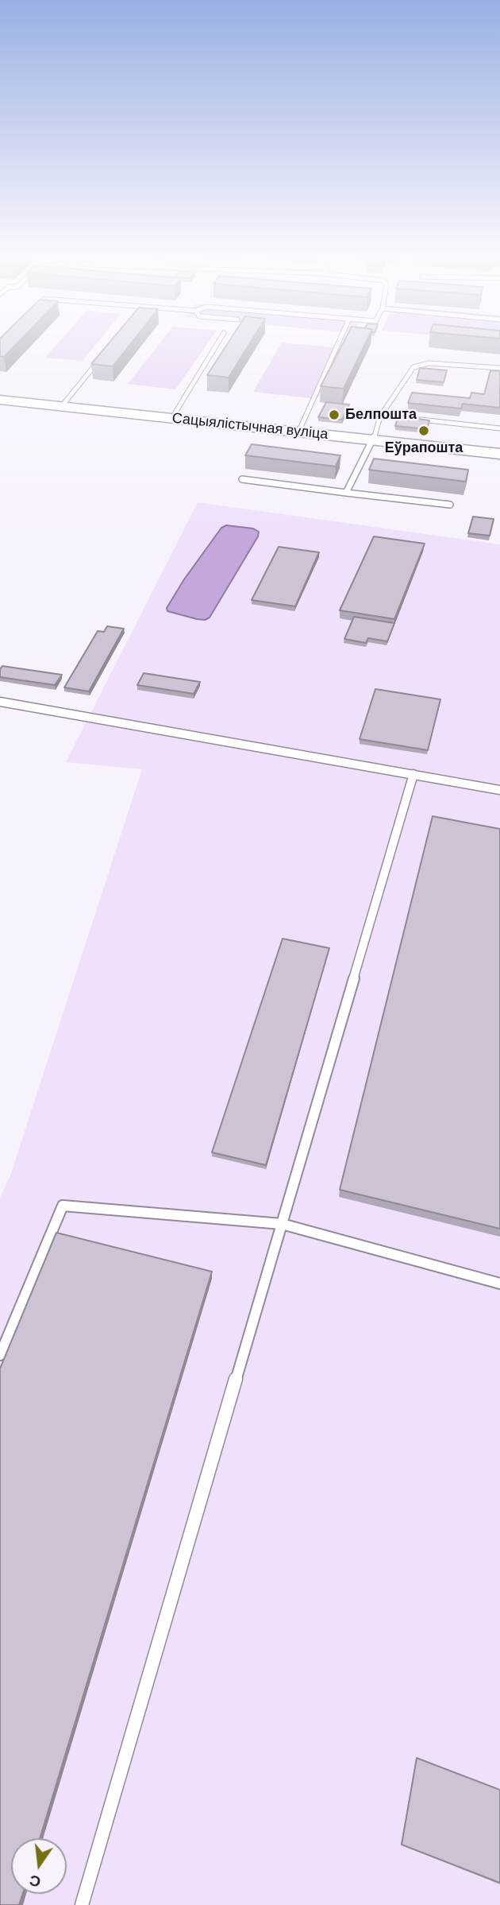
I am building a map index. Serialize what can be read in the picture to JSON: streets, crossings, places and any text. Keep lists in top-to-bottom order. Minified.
{"streets":{"main road":["Сацыялістычная вуліца"]},"places":["Белпошта","Еўрапошта"],"north":"bottom"}
